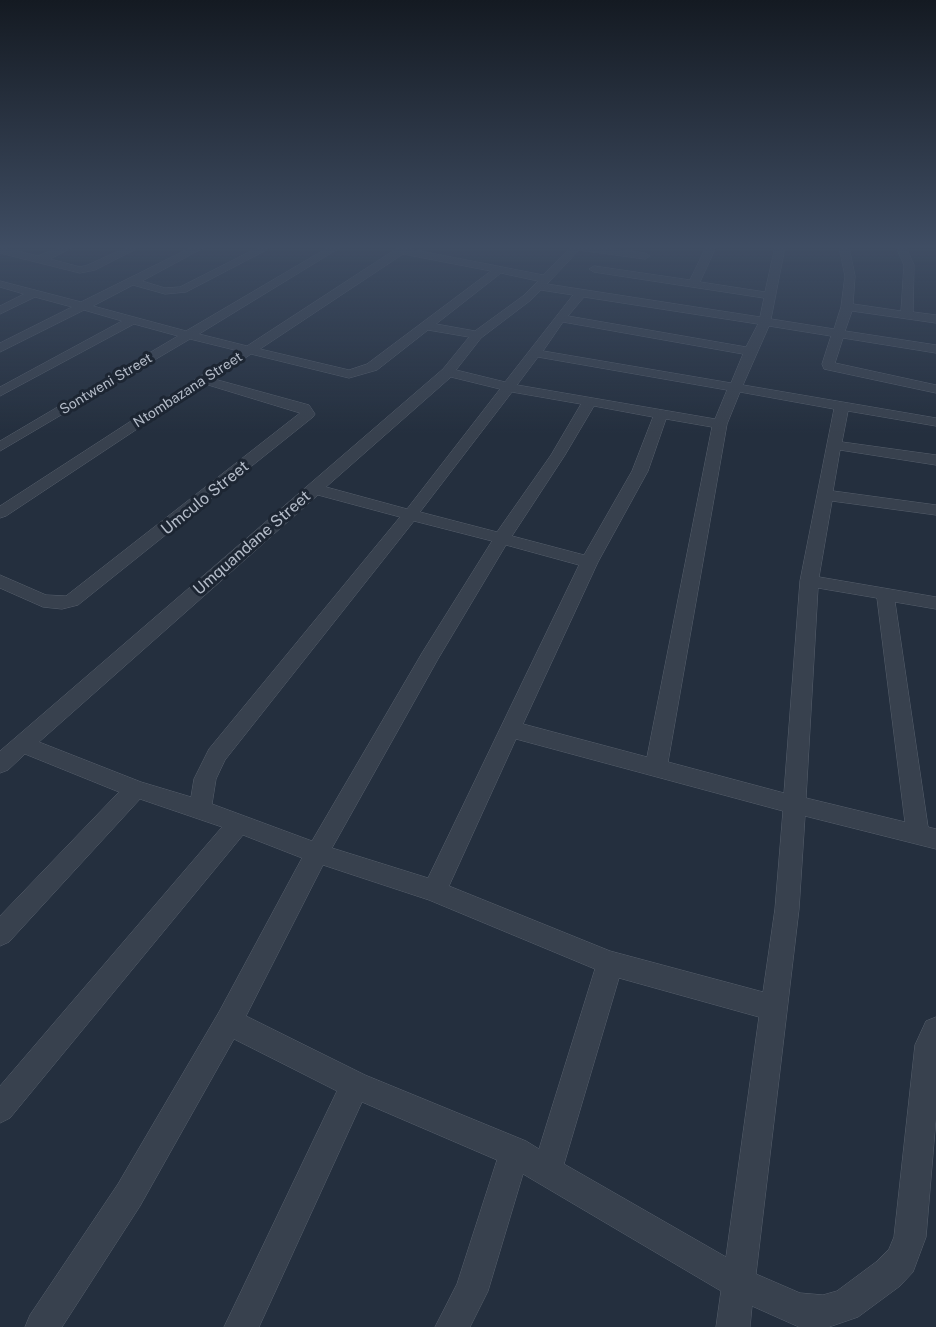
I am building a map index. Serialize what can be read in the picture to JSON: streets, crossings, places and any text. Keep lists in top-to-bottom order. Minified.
{"streets":{"street":["Sontweni Street","Ntombazana Street","Umculo Street","Umquandane Street"]},"crossings":[["Ntombazana Street","Umculo Street"]]}
